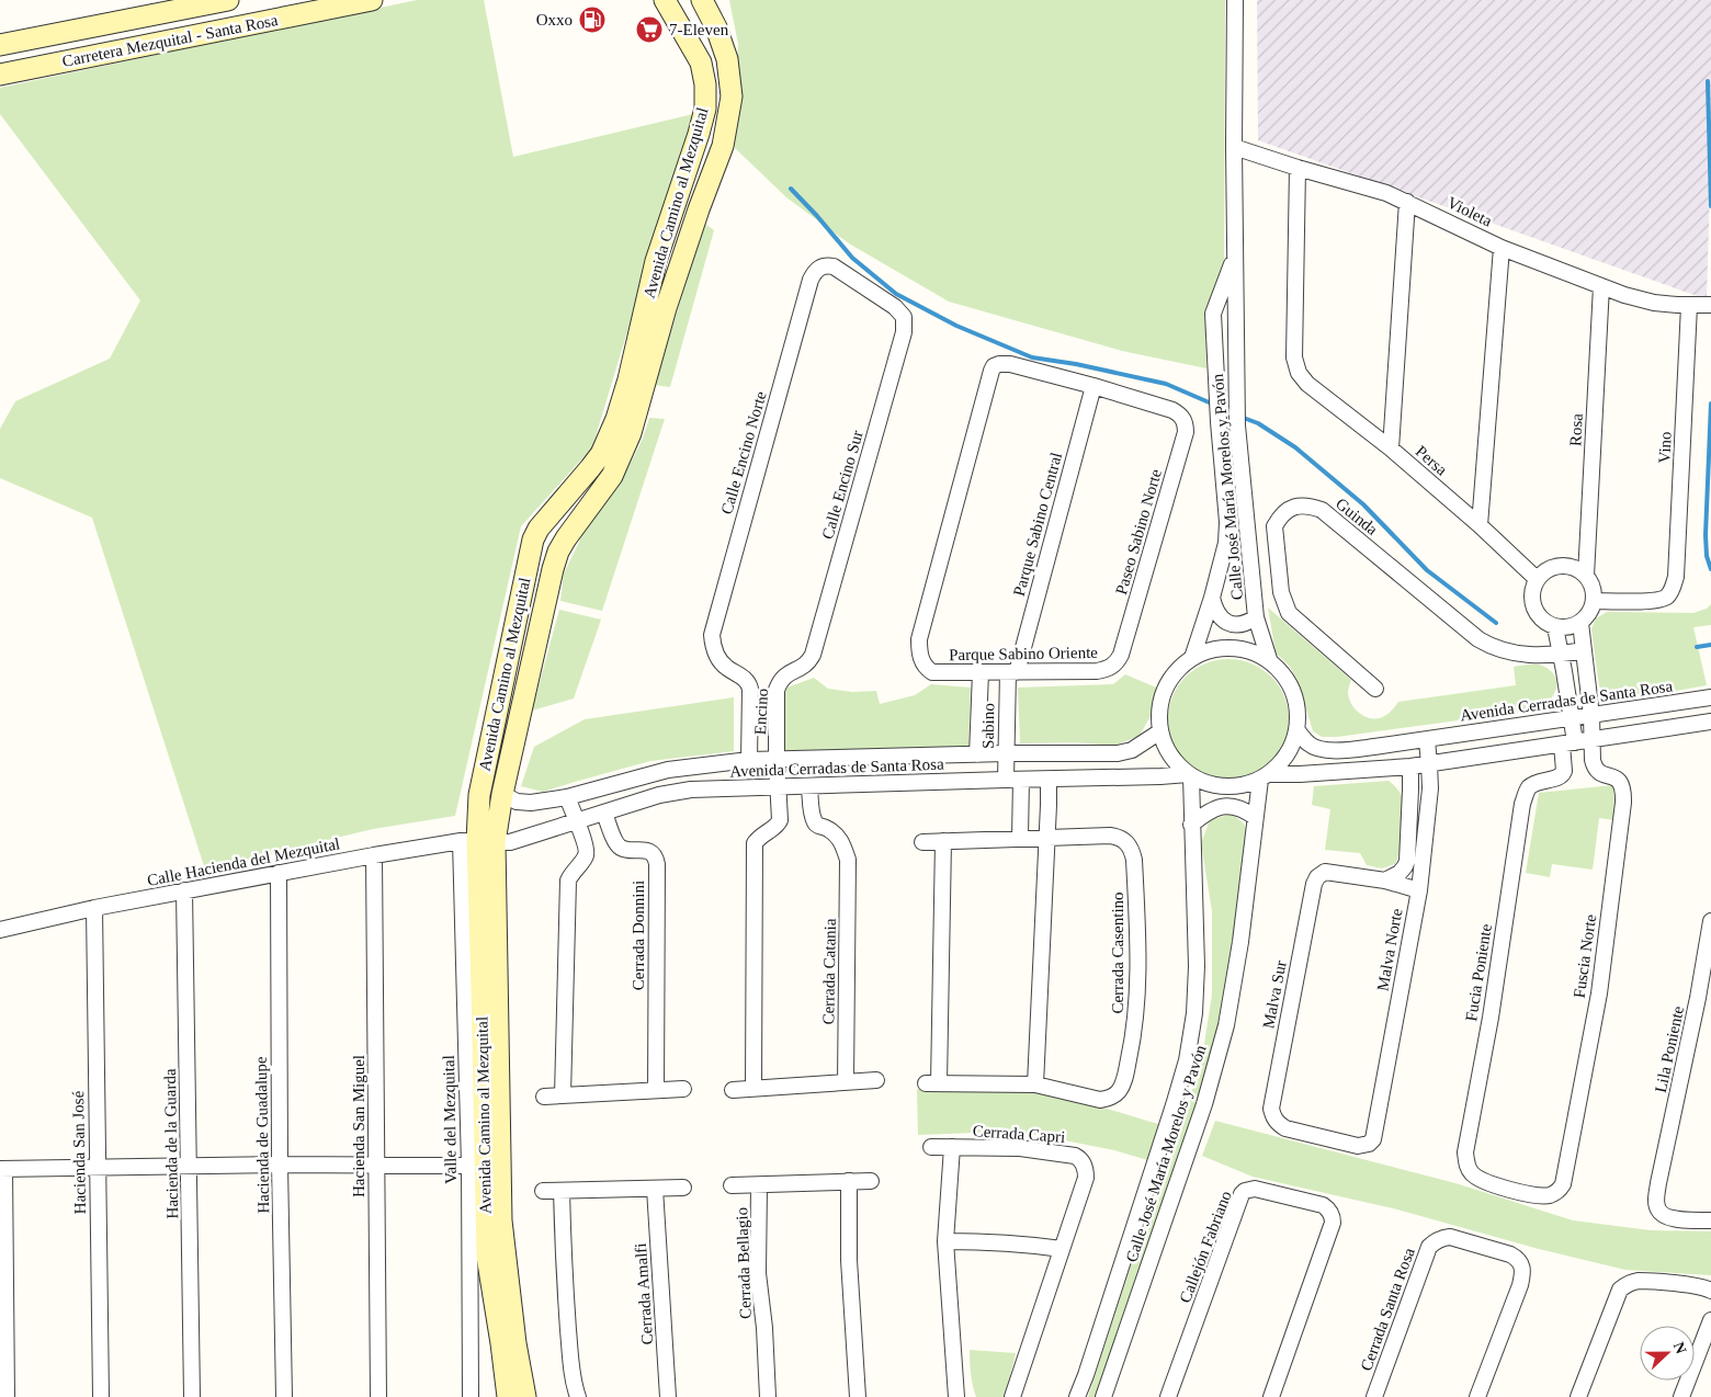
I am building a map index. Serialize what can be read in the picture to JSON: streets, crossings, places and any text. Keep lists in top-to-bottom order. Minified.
{"streets":{"main road":["Carretera Mezquital - Santa Rosa","Avenida Camino al Mezquital"],"street":["Violeta","Rosa","Vino","Calle Encino Norte","Persa","Calle Encino Sur","Calle José María Morelos y Pavón","Guinda","Parque Sabino Central","Paseo Sabino Norte","Parque Sabino Oriente","Avenida Cerradas de Santa Rosa","Encino","Sabino","Calle Hacienda del Mezquital","Cerrada Donnini","Malva Norte","Cerrada Casentino","Fuscia Norte","Cerrada Catania","Fucia Poniente","Malva Sur","Lila Poniente","Valle del Mezquital","Hacienda San Miguel","Cerrada Capri","Hacienda de Guadalupe","Hacienda de la Guarda","Hacienda San José","Callejón Fabriano","Cerrada Bellagio","Cerrada Amalfi","Cerrada Santa Rosa"]},"crossings":[["Avenida Camino al Mezquital","Avenida Cerradas de Santa Rosa"],["Avenida Camino al Mezquital","Calle Hacienda del Mezquital"],["Avenida Camino al Mezquital","Valle del Mezquital"],["Violeta","Rosa"],["Violeta","Vino"],["Violeta","Persa"],["Violeta","Calle José María Morelos y Pavón"],["Rosa","Vino"],["Rosa","Persa"],["Vino","Persa"],["Calle Encino Norte","Calle Encino Sur"],["Calle Encino Norte","Encino"],["Calle Encino Sur","Encino"],["Calle José María Morelos y Pavón","Avenida Cerradas de Santa Rosa"],["Parque Sabino Central","Paseo Sabino Norte"],["Parque Sabino Central","Parque Sabino Oriente"],["Parque Sabino Central","Sabino"],["Paseo Sabino Norte","Parque Sabino Oriente"],["Parque Sabino Oriente","Sabino"],["Avenida Cerradas de Santa Rosa","Encino"],["Avenida Cerradas de Santa Rosa","Sabino"],["Avenida Cerradas de Santa Rosa","Calle Hacienda del Mezquital"],["Avenida Cerradas de Santa Rosa","Cerrada Donnini"],["Avenida Cerradas de Santa Rosa","Cerrada Catania"],["Avenida Cerradas de Santa Rosa","Valle del Mezquital"],["Calle Hacienda del Mezquital","Valle del Mezquital"],["Calle Hacienda del Mezquital","Hacienda San Miguel"],["Calle Hacienda del Mezquital","Hacienda de Guadalupe"],["Calle Hacienda del Mezquital","Hacienda de la Guarda"],["Calle Hacienda del Mezquital","Hacienda San José"],["Malva Norte","Malva Sur"],["Fuscia Norte","Fucia Poniente"]],"places":{"fuel station":["Oxxo"],"supermarket":["7-Eleven"]},"north":"right"}
